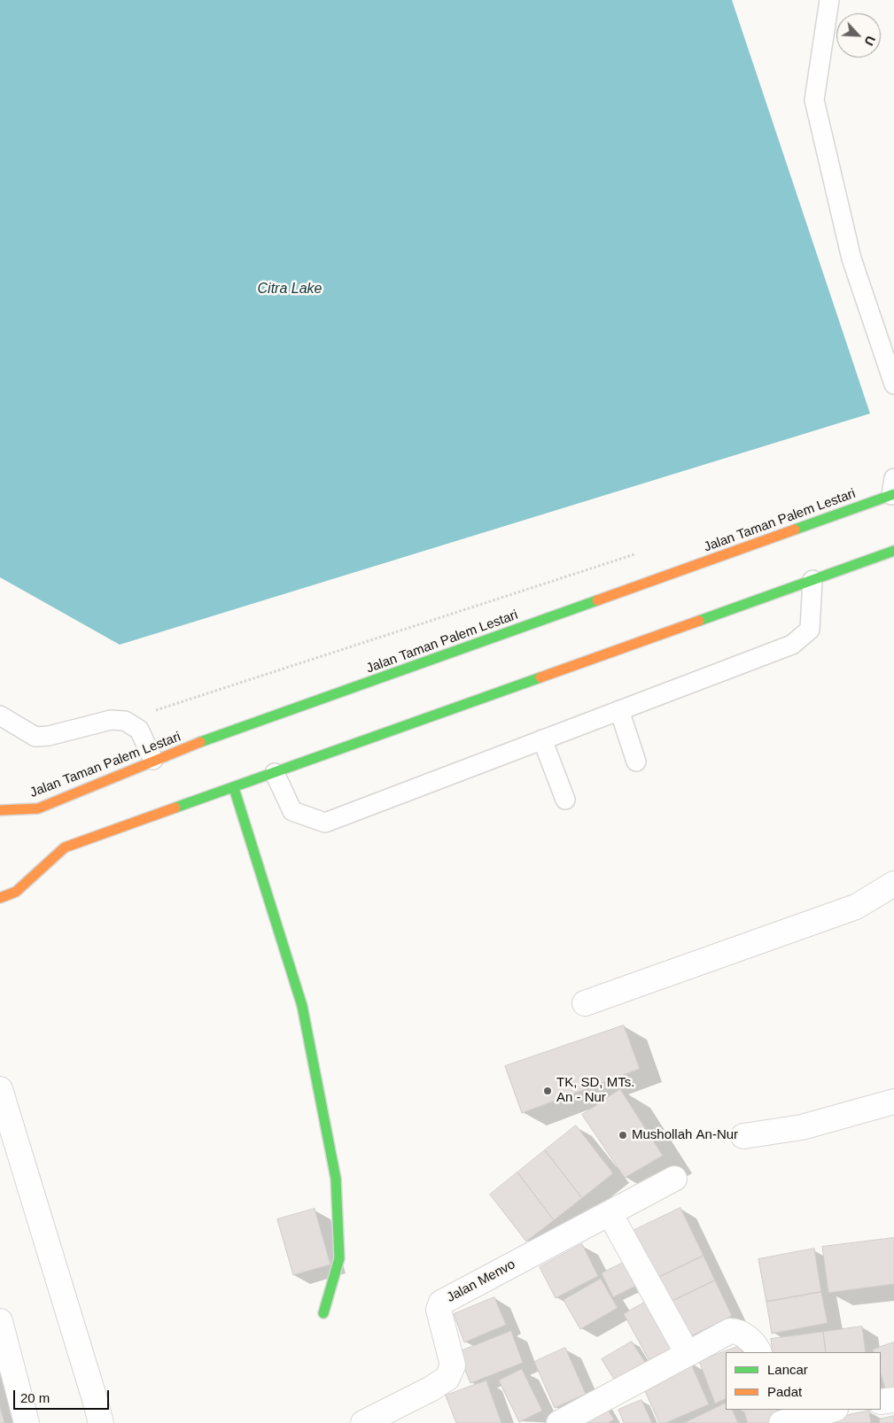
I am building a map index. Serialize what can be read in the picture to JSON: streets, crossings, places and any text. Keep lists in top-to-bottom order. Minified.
{"streets":{"street":["Jalan Taman Palem Lestari","Jalan Menvo"]},"water":["Citra Lake"],"places":["TK, SD, MTs. An - Nur","Mushollah An-Nur"],"legend":["Lancar","Padat"],"scale_bar":"20 m","north":"bottom right"}
